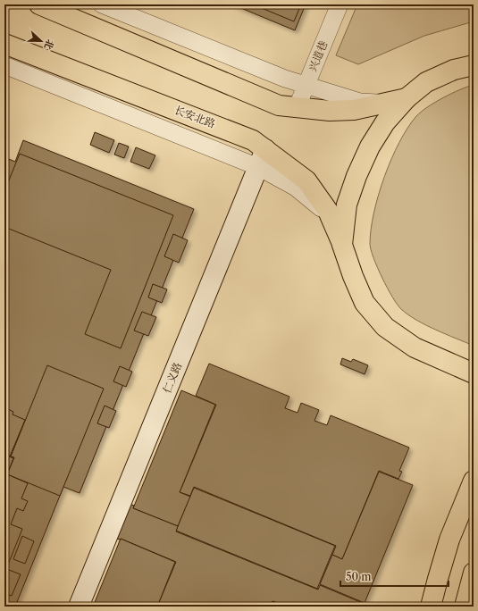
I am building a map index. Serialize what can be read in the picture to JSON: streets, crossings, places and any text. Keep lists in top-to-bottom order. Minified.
{"streets":{"main road":["长安北路"],"street":["兴道巷","仁义路"]},"crossings":[["长安北路","仁义路"]],"scale_bar":"50 m","north":"right"}
